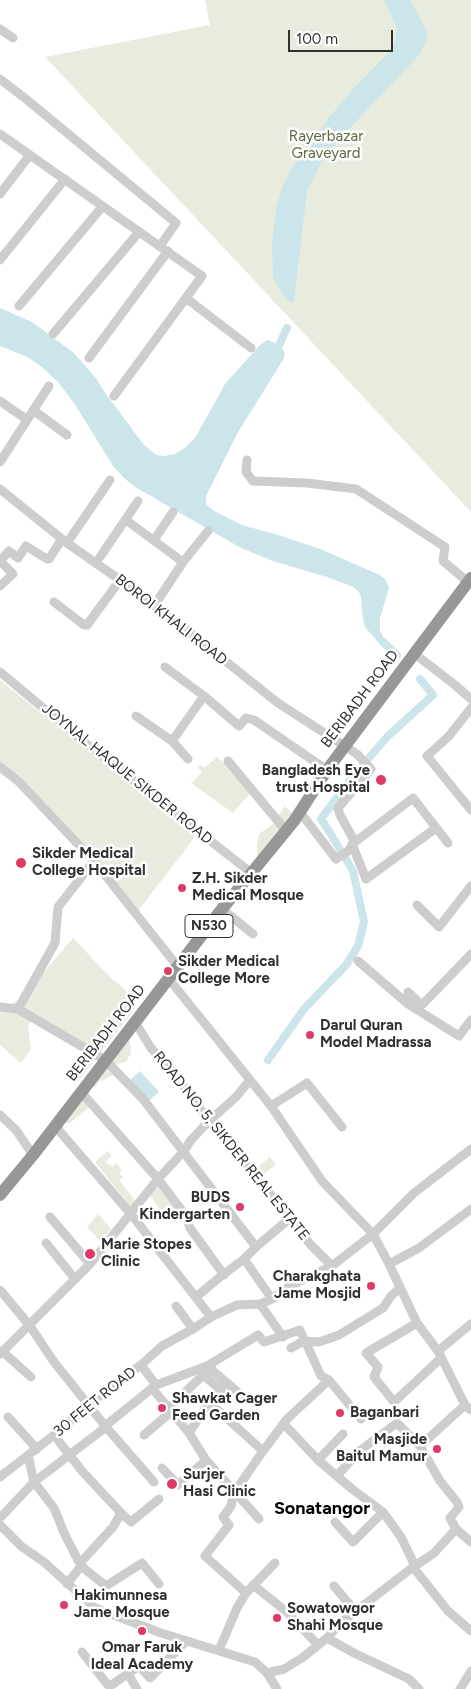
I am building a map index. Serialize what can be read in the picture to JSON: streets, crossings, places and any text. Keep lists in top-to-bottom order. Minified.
{"streets":{"highway":["BERIBADH ROAD","N530"],"street":["BOROI KHALI ROAD","JOYNAL HAQUE SIKDER ROAD","ROAD NO. 5, SIKDER REAL ESTATE","30 FEET ROAD"]},"crossings":[["BOROI KHALI ROAD","BERIBADH ROAD"],["BERIBADH ROAD","JOYNAL HAQUE SIKDER ROAD"],["BERIBADH ROAD","ROAD NO. 5, SIKDER REAL ESTATE"],["ROAD NO. 5, SIKDER REAL ESTATE","30 FEET ROAD"]],"districts":["Sonatangor"],"parks":["Rayerbazar Graveyard"],"places":["Bangladesh Eye trust Hospital","Sikder Medical College Hospital","Z.H. Sikder Medical Mosque","Sikder Medical College More","Darul Quran Model Madrassa","BUDS Kindergarten","Marie Stopes Clinic","Charakghata Jame Mosjid","Shawkat Cager Feed Garden","Baganbari","Masjide Baitul Mamur","Surjer Hasi Clinic","Hakimunnesa Jame Mosque","Sowatowgor Shahi Mosque","Omar Faruk Ideal Academy"],"scale_bar":"100 m"}
